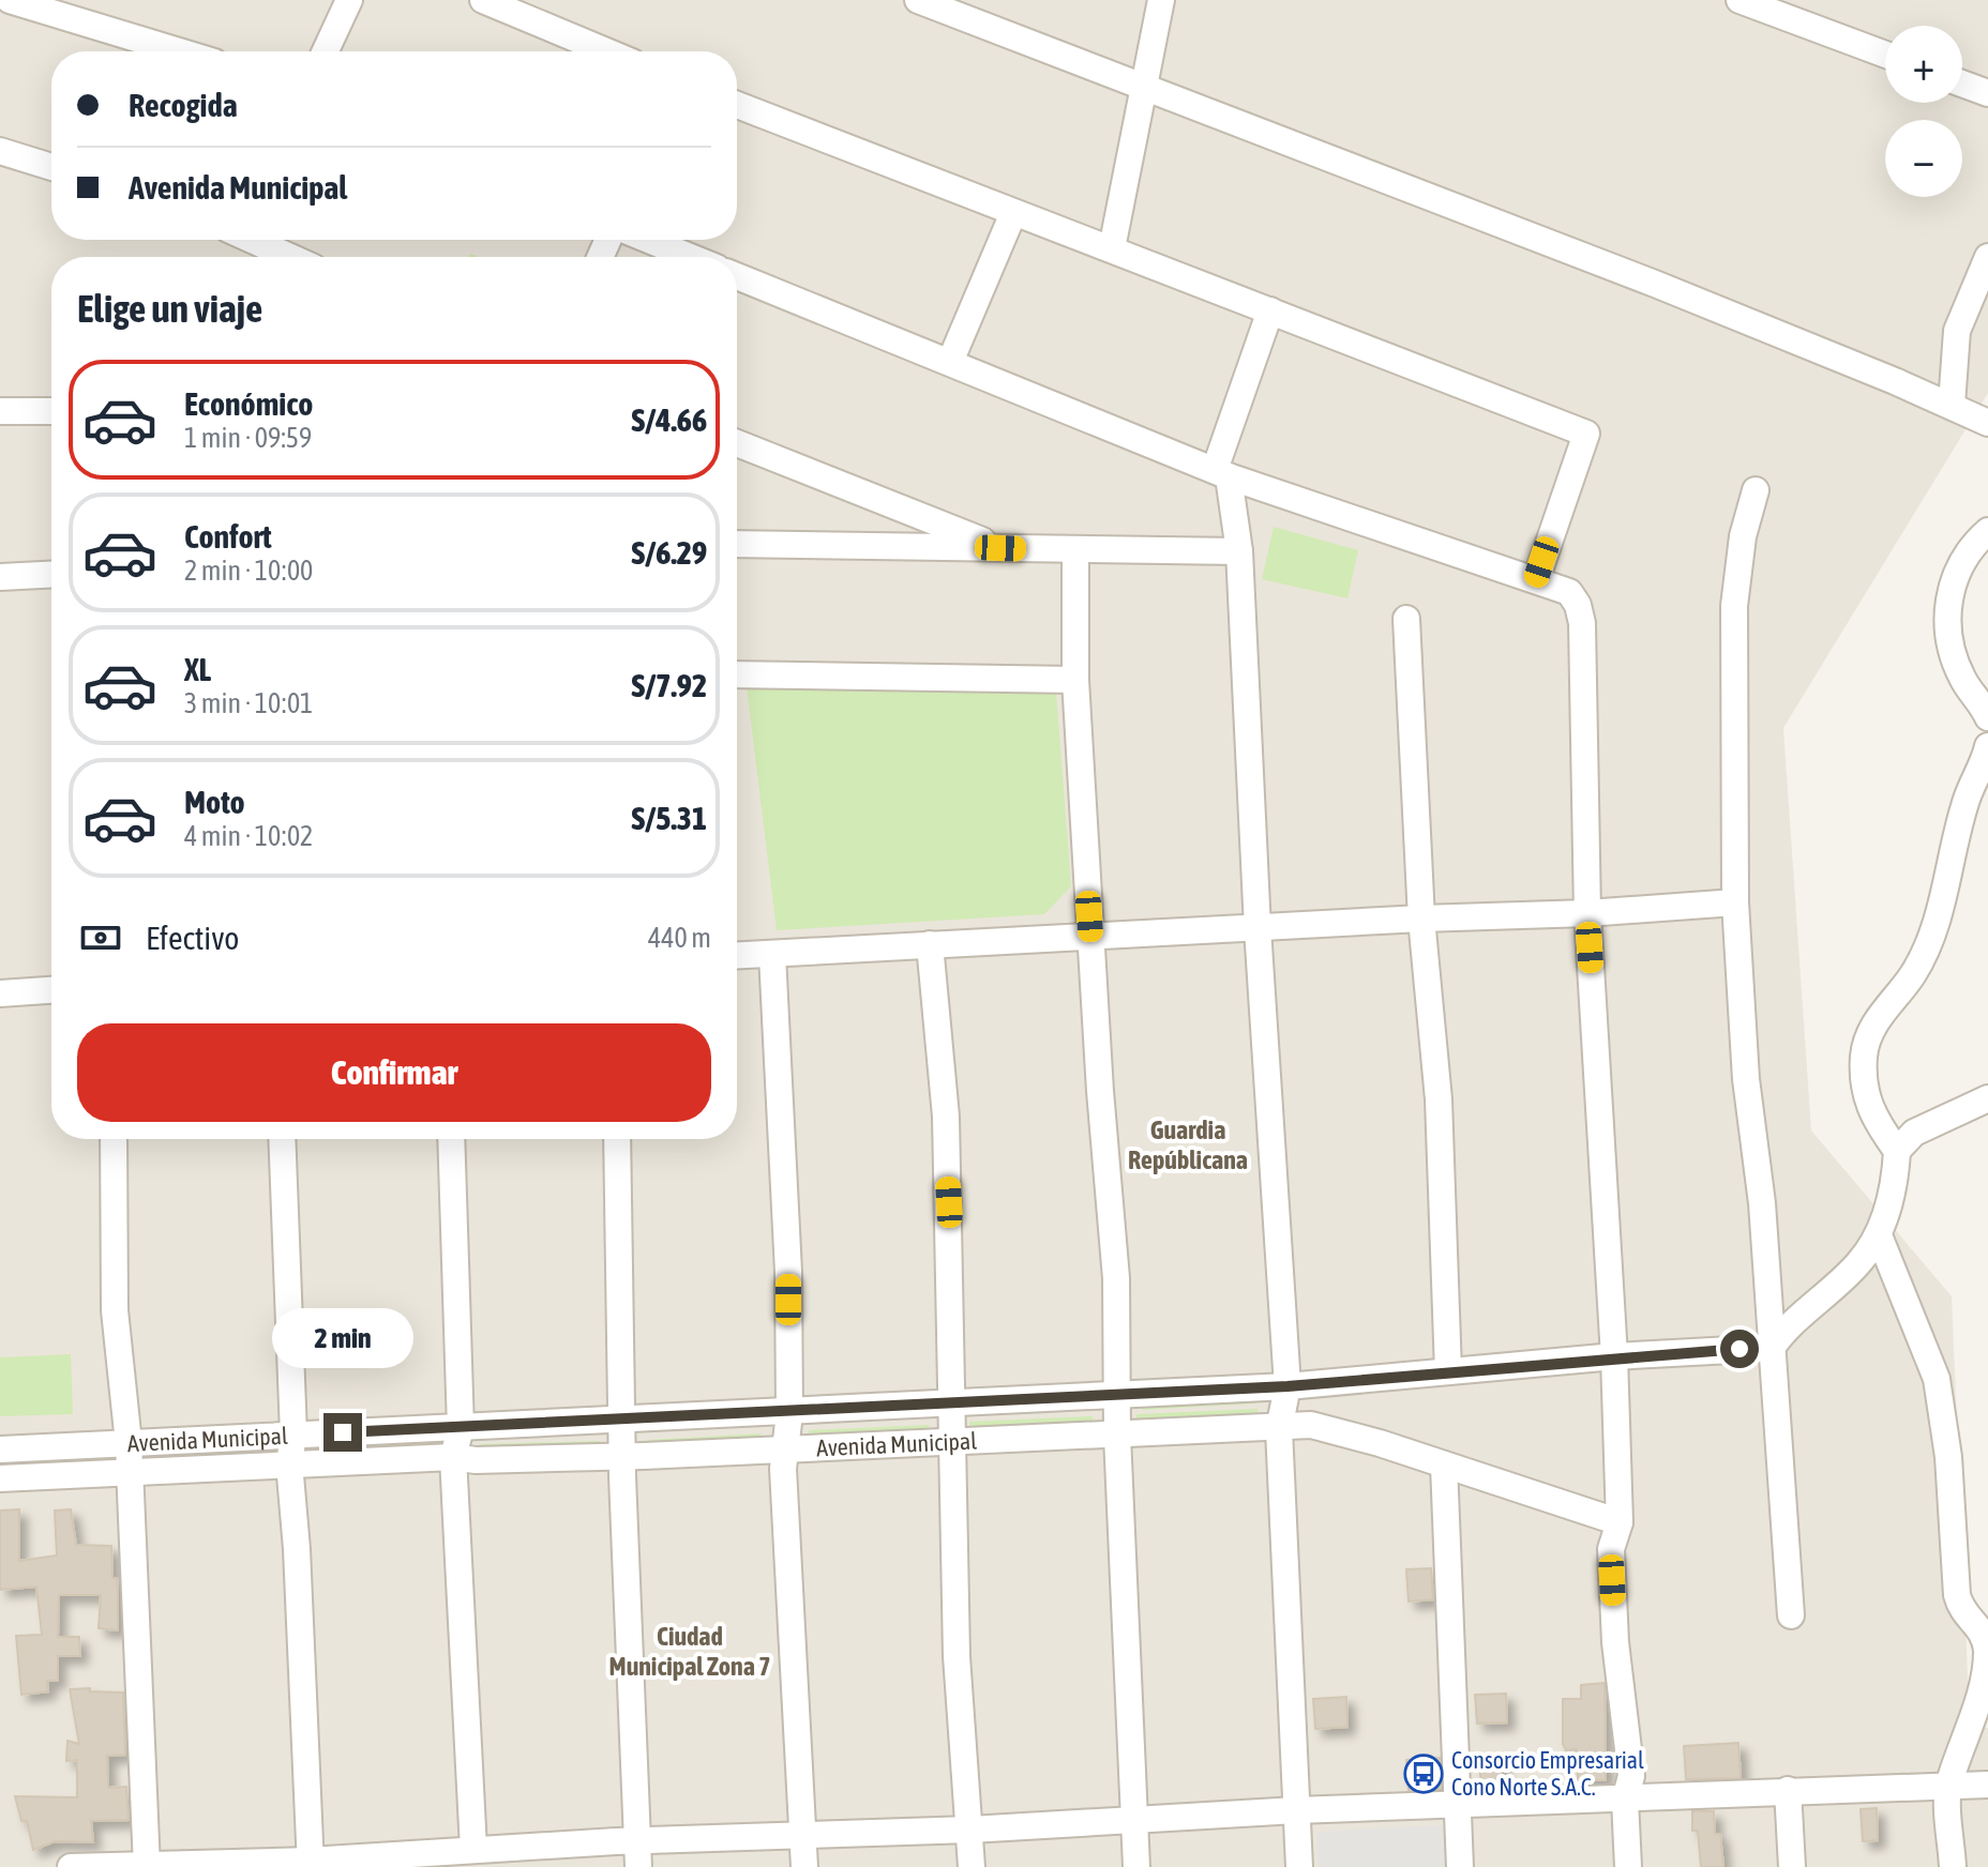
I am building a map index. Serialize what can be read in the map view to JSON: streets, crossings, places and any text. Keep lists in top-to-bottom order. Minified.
{"streets":{"street":["Avenida Municipal"]},"districts":["Guardia Repúblicana","Ciudad Municipal Zona 7"],"places":{"bus stop":["Consorcio Empresarial Cono Norte S.A.C."]},"page":{"map_buttons":["+","−"],"banner":["Recogida","Avenida Municipal"],"heading":"Elige un viaje","list":[{"name":"Económico","note":"1 min · 09:59","value":"S/4.66"},{"name":"Confort","note":"2 min · 10:00","value":"S/6.29"},{"name":"XL","note":"3 min · 10:01","value":"S/7.92"},{"name":"Moto","note":"4 min · 10:02","value":"S/5.31"}],"pay":["Efectivo","440 m"],"buttons":"Confirmar","bubble":"2 min"}}
